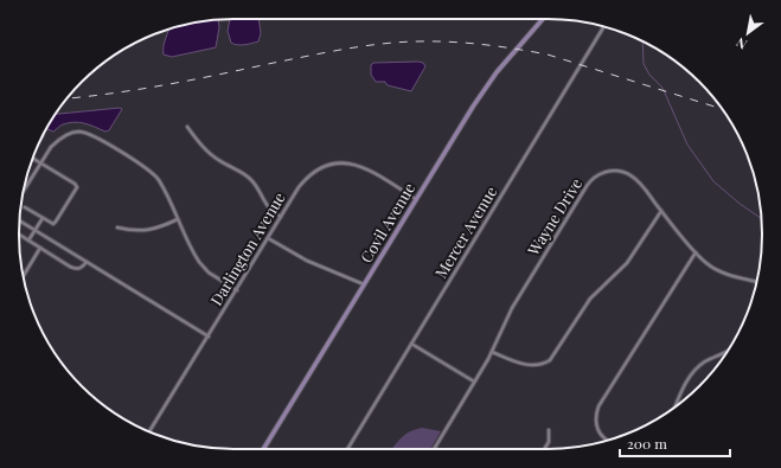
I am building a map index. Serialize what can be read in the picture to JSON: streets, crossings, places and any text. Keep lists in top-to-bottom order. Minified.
{"streets":{"main road":["Covil Avenue"],"street":["Wayne Drive","Mercer Avenue","Darlington Avenue"]},"crossings":[["Covil Avenue","Darlington Avenue"]],"scale_bar":"200 m","north":"bottom left"}
